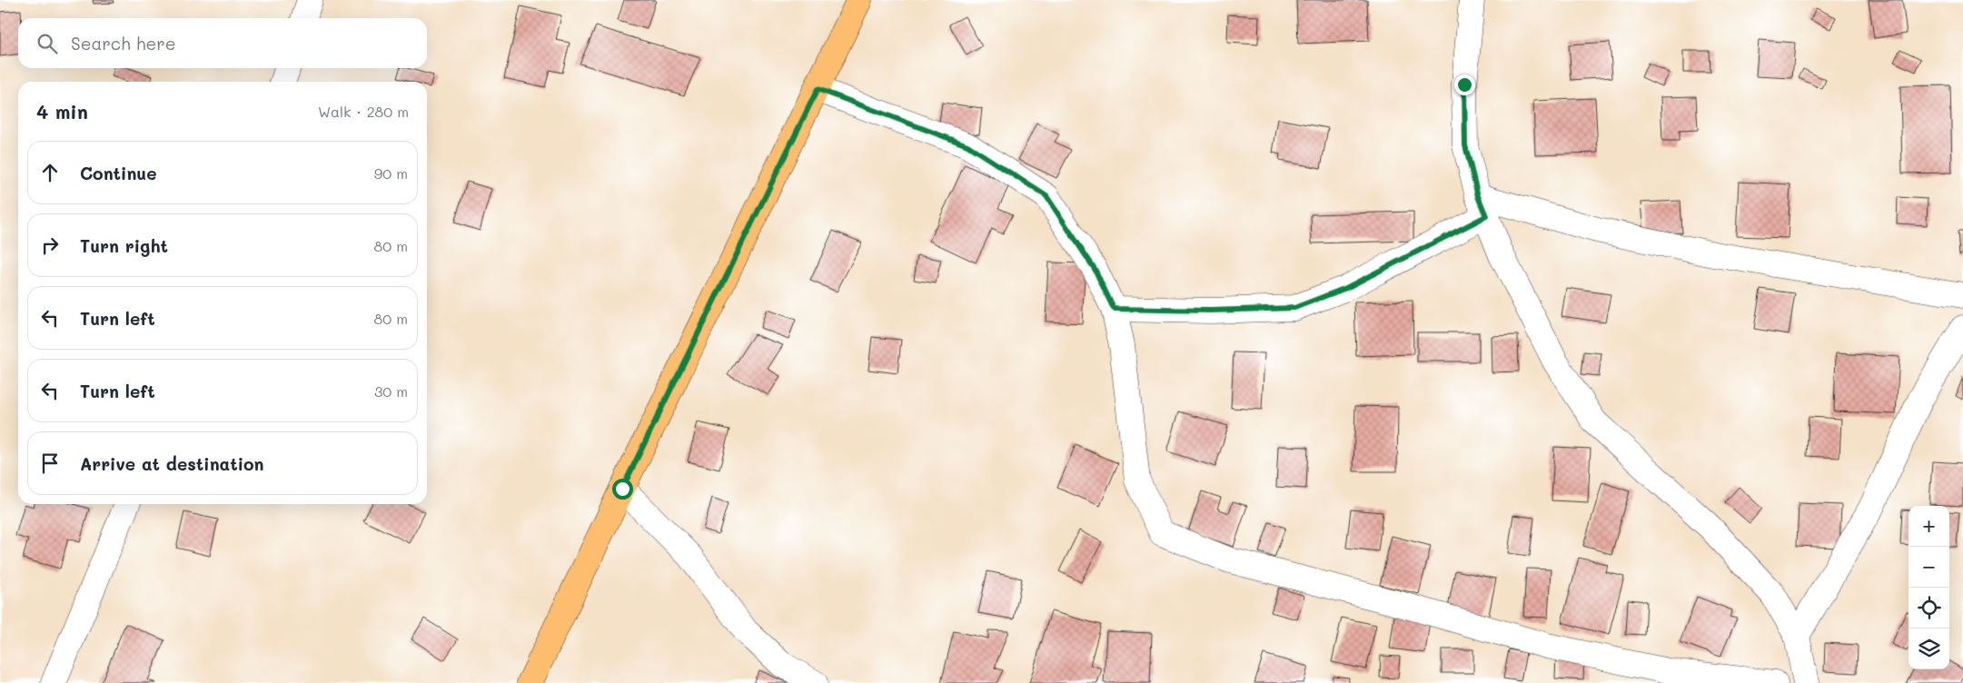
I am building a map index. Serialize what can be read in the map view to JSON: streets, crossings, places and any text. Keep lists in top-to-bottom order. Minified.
{"page":{"search":"Search here","heading":["4 min","Walk · 280 m"],"list":[["Continue","90 m"],["Turn right","80 m"],["Turn left","80 m"],["Turn left","30 m"],"Arrive at destination"],"map_buttons":["+","−"]}}
